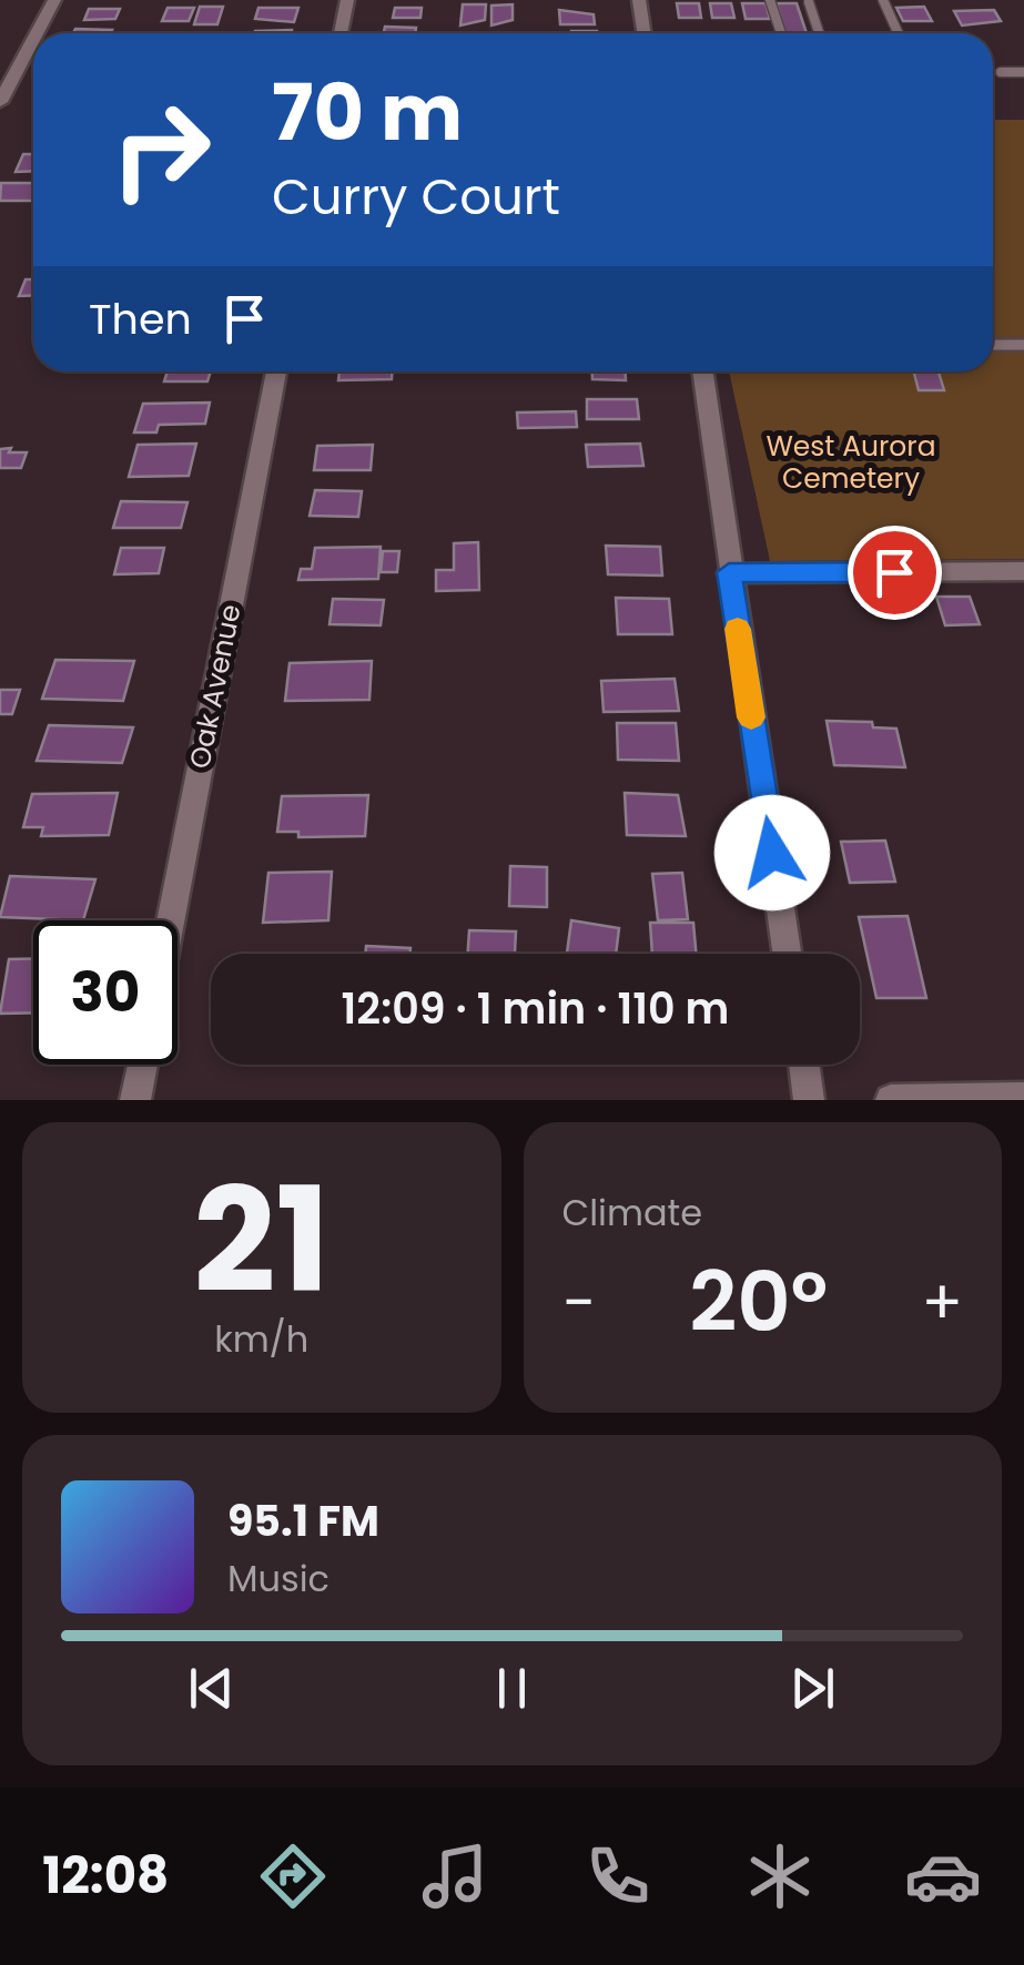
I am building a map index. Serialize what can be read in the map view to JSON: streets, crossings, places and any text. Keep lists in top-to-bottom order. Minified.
{"streets":{"street":["Oak Avenue"]},"parks":["West Aurora Cemetery"],"page":{"turn":["70 m","Curry Court"],"then":"Then","limit":"30","trip":"12:09 · 1 min · 110 m","tile":[["21","km/h"],"Climate"],"heat":["−","20°","+"],"song":["95.1 FM","Music"],"tabs":"12:08"}}
